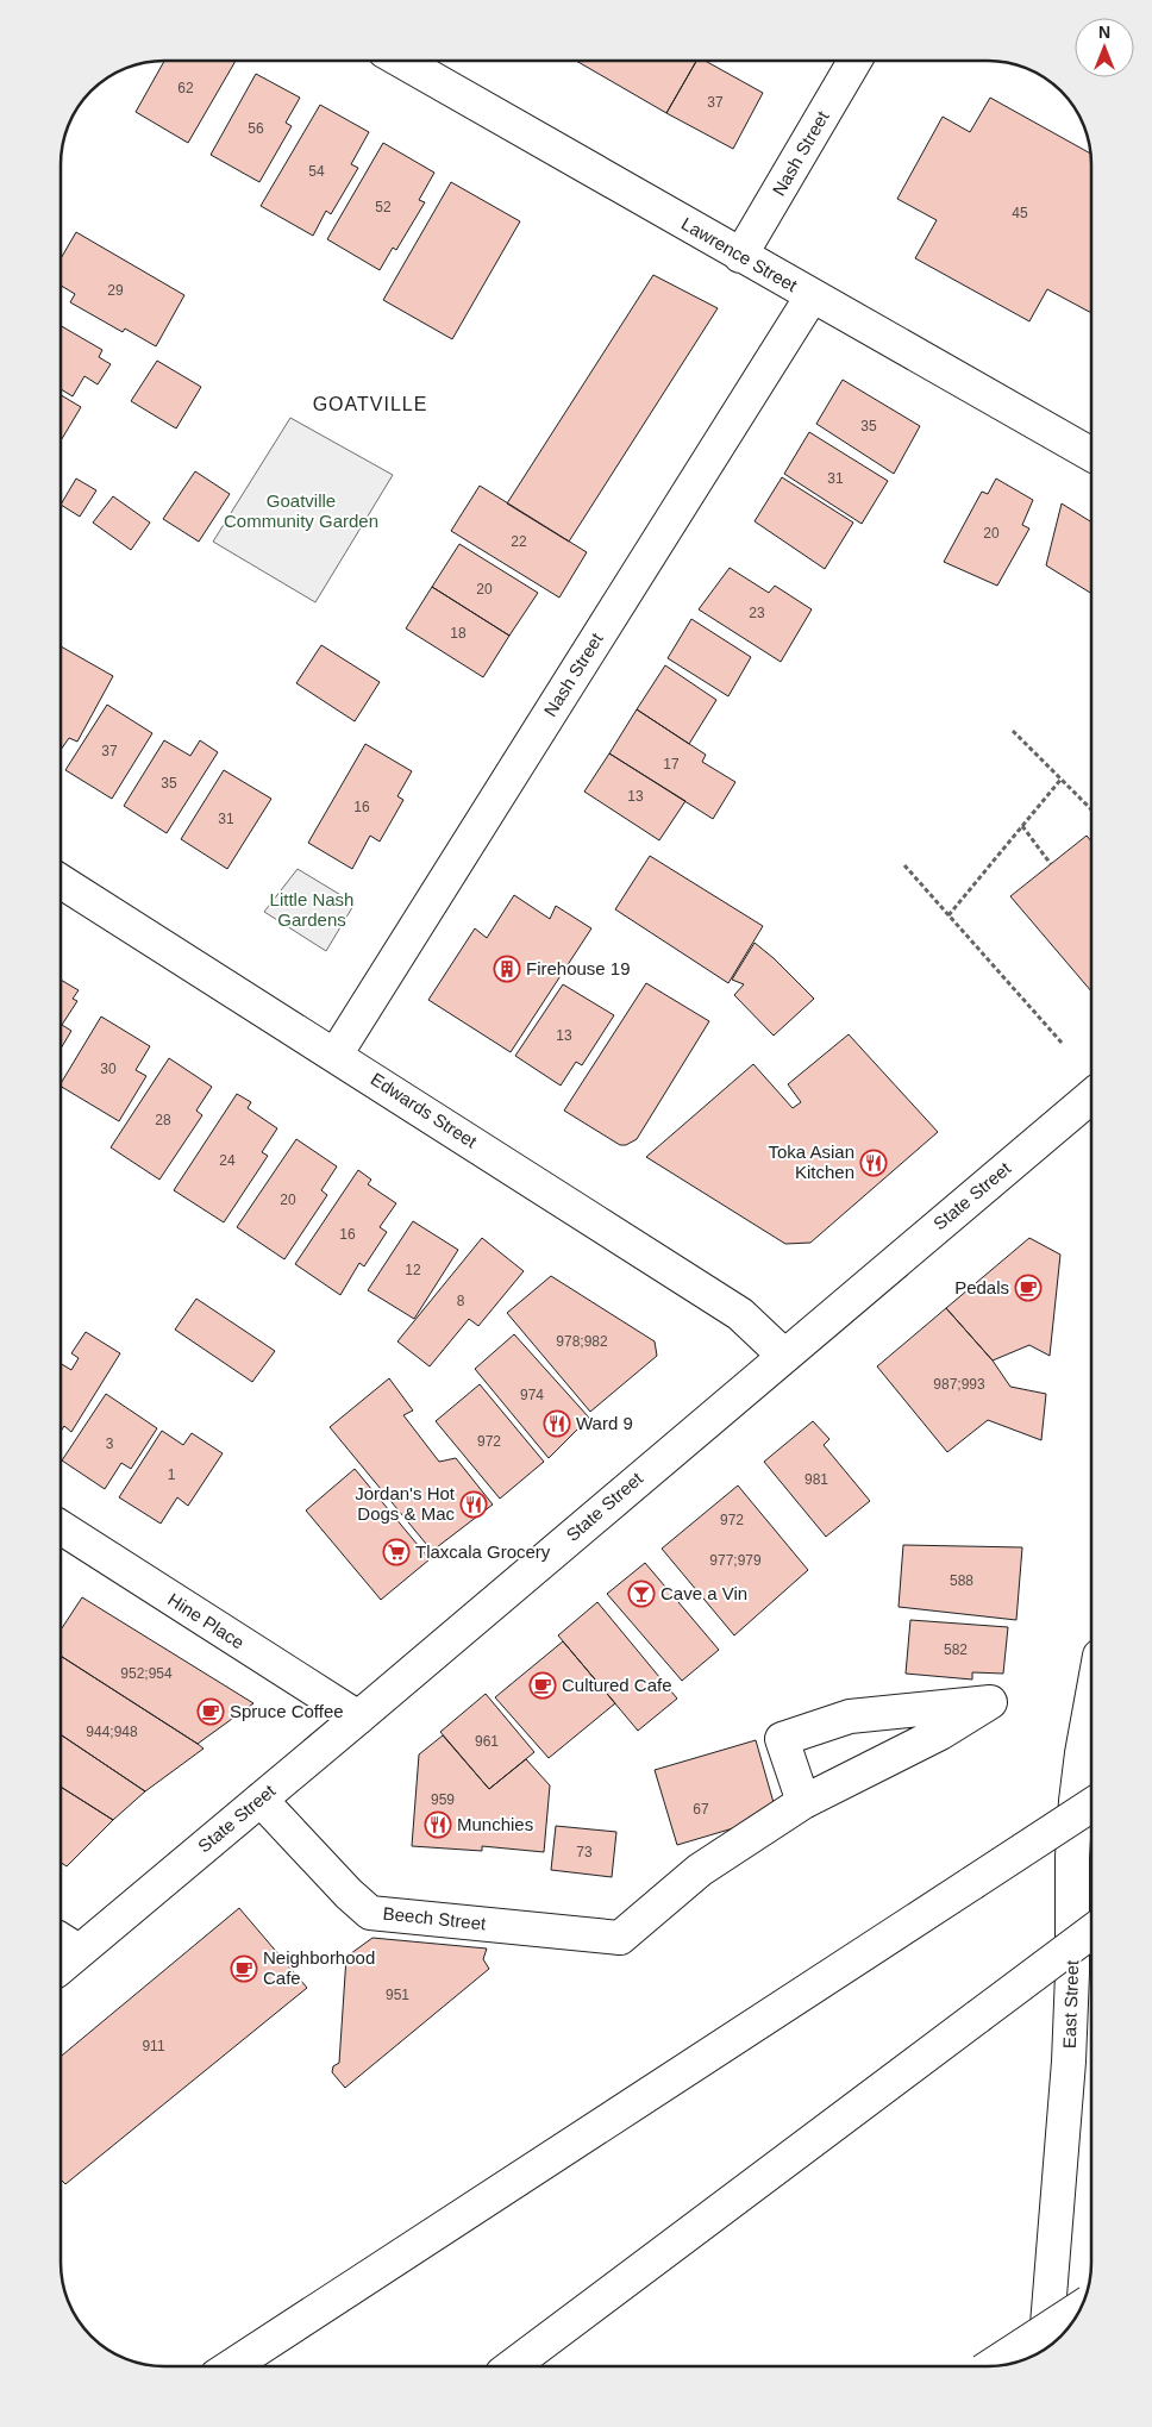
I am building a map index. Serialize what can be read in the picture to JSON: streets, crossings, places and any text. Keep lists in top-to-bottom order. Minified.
{"streets":{"main road":["Nash Street","Lawrence Street","Edwards Street","State Street","Hine Place","Beech Street","East Street"]},"crossings":[["Nash Street","Lawrence Street"],["Nash Street","Edwards Street"],["Edwards Street","State Street"],["State Street","Hine Place"],["State Street","Beech Street"]],"districts":["GOATVILLE"],"parks":["Goatville Community Garden","Little Nash Gardens"],"places":{"building":["Firehouse 19"],"restaurant":["Toka Asian Kitchen","Ward 9","Jordan's Hot Dogs & Mac","Munchies"],"cafe":["Pedals","Cultured Cafe","Spruce Coffee","Neighborhood Cafe"],"supermarket":["Tlaxcala Grocery"],"bar":["Cave a Vin"]},"house_numbers":["62","37","56","54","52","45","29","35","31","20","22","20","23","18","37","17","35","13","16","31","13","30","28","24","20","16","12","8","978;982","987;993","974","972","3","1","981","972","977;979","588","582","952;954","944;948","961","959","67","73","951","911"],"north":"top"}
